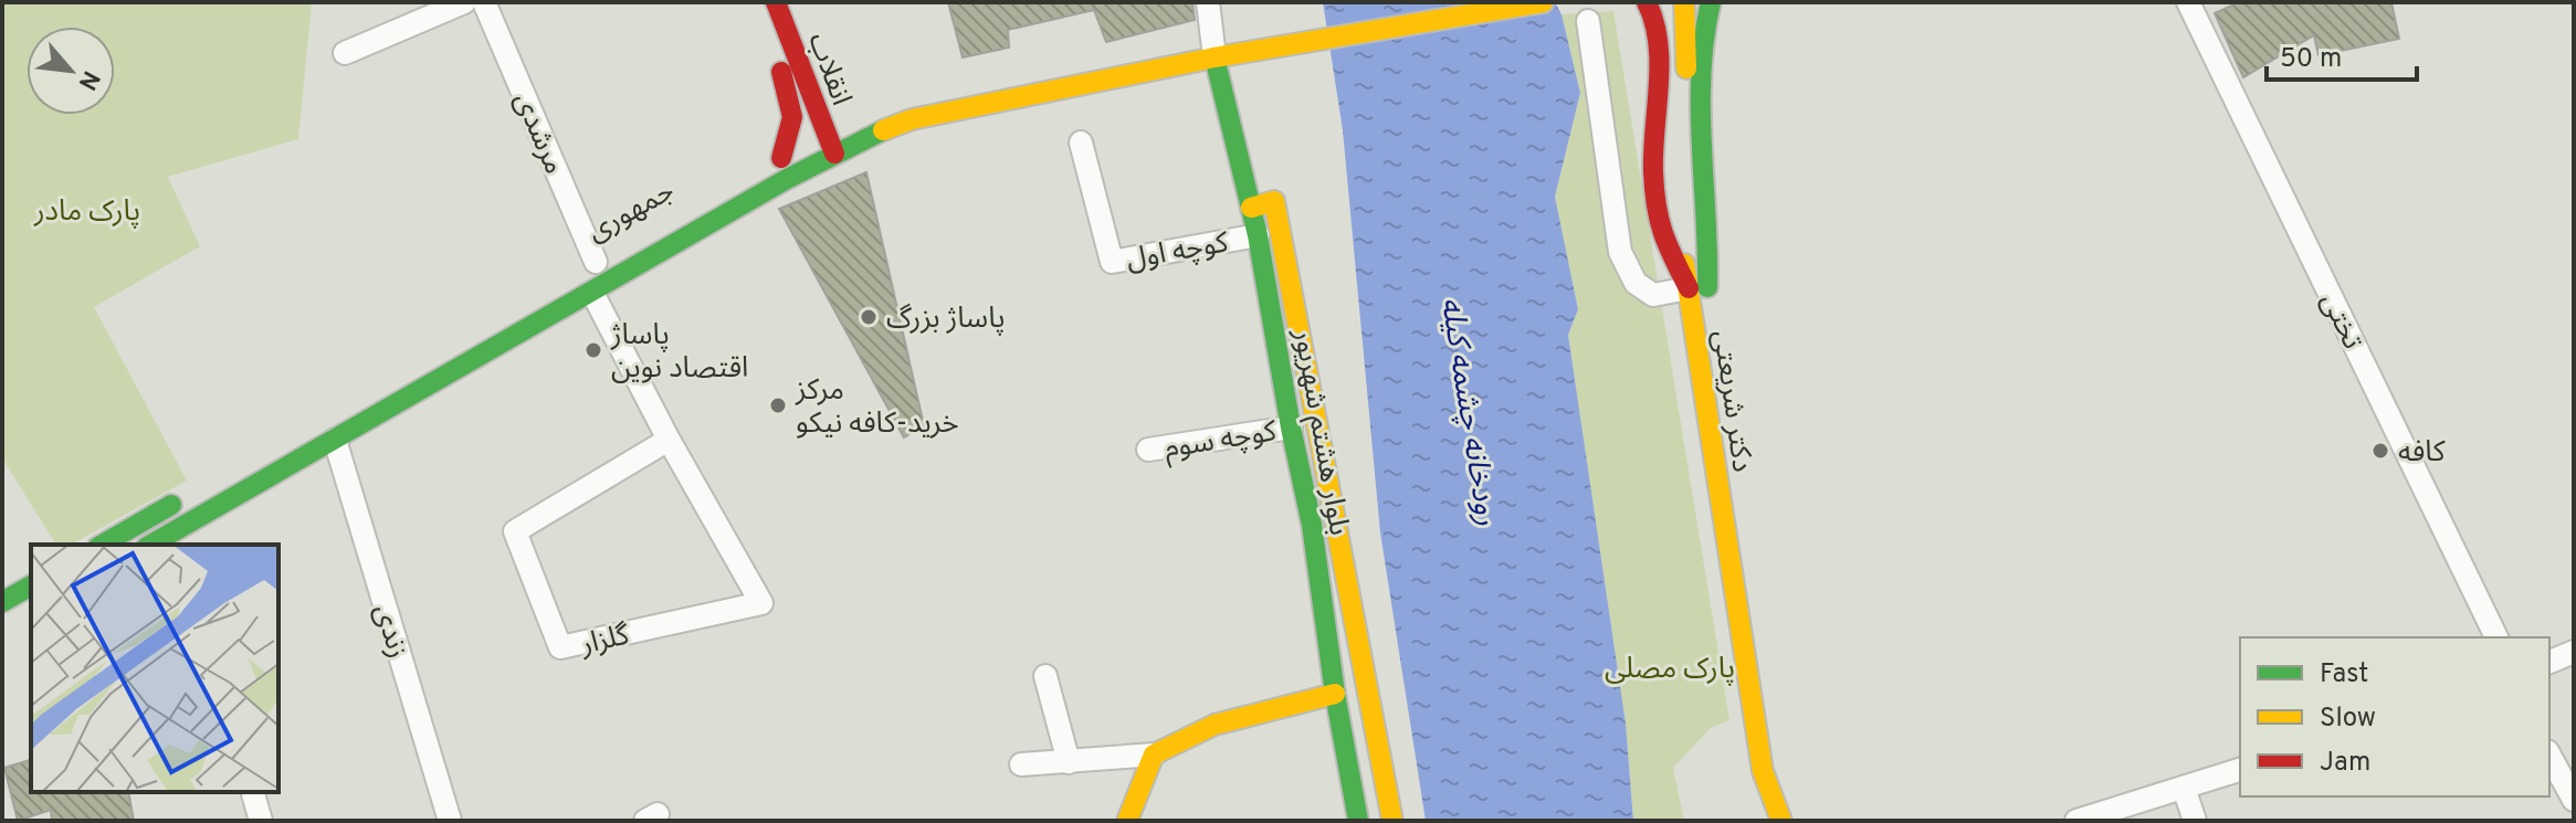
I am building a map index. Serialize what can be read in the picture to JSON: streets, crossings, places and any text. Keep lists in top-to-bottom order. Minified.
{"streets":{"main road":["انقلاب","جمهوری","دکتر شریعتی","بلوار هشتم شهریور"],"street":["مرشدی","کوچه اول","تختی","کوچه سوم","زندی","گلزار"]},"crossings":[["انقلاب","جمهوری"],["جمهوری","بلوار هشتم شهریور"],["جمهوری","زندی"],["جمهوری","گلزار"],["کوچه اول","بلوار هشتم شهریور"],["بلوار هشتم شهریور","کوچه سوم"]],"water":["رودخانه چشمه کیله"],"parks":["پارک مادر","پارک مصلی"],"places":["پاساژ بزرگ","پاساژ اقتصاد نوین","مرکز خرید-کافه نیکو","کافه"],"legend":["Fast","Slow","Jam"],"scale_bar":"50 m","north":"bottom right"}
